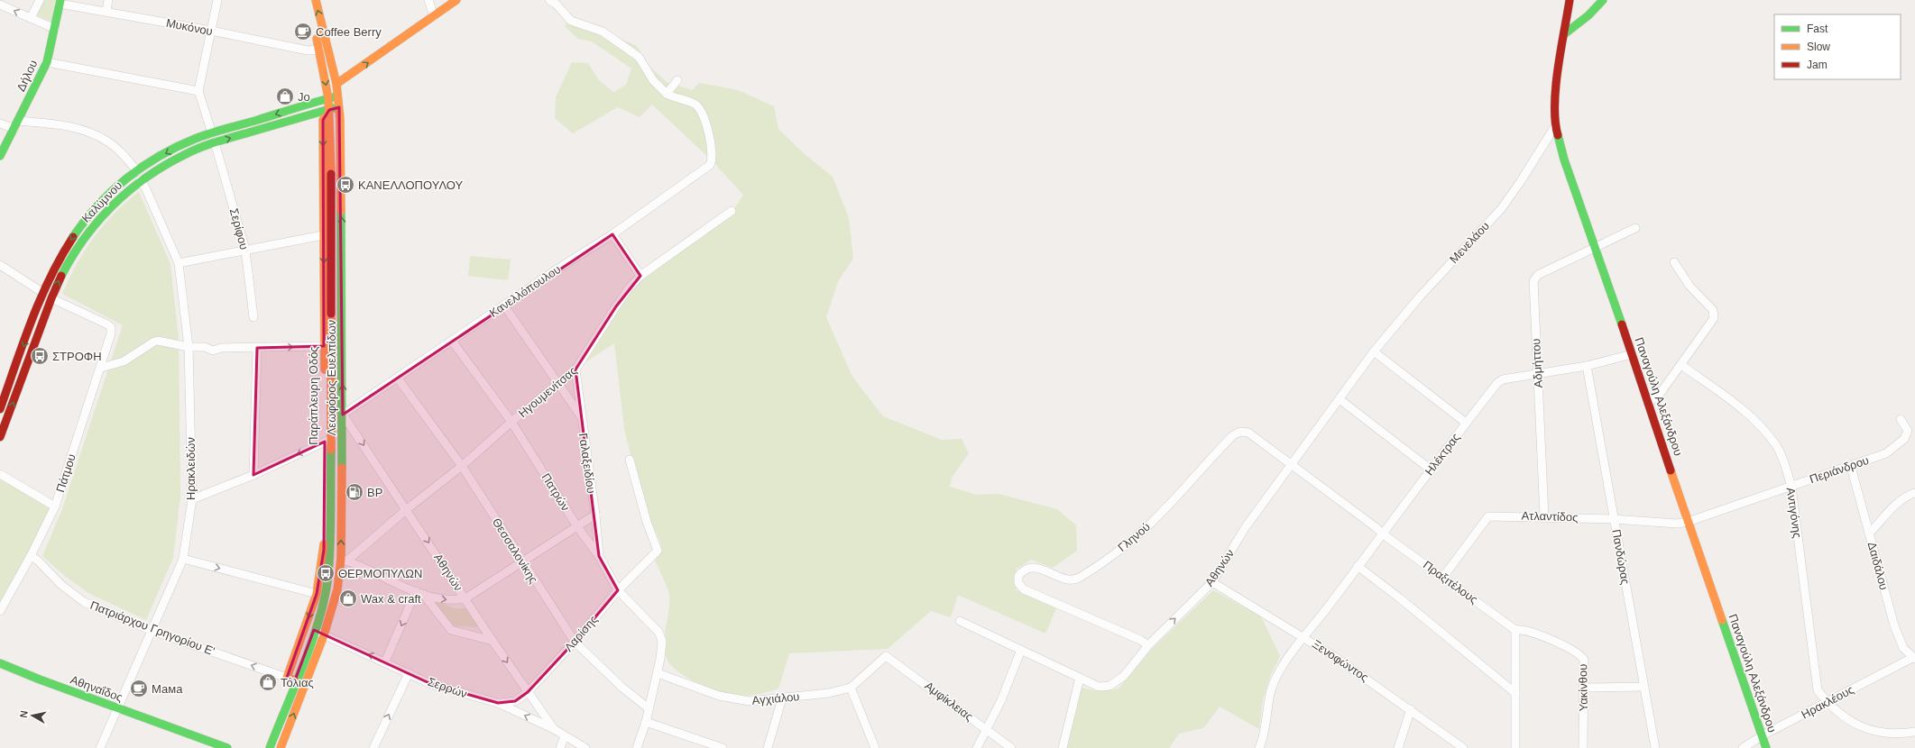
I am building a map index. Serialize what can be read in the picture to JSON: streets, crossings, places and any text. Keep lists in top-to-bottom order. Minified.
{"streets":{"main road":["Δήλου","Καλύμνου","Λεωφόρος Ευελπίδων","Παράπλευρη Οδός","Παναγούλη Αλεξάνδρου","Αθηναΐδος"],"street":["Μυκόνου","Σερίφου","Μενελάου","Κανελλόπουλου","Αδμήττου","Ηγουμενίτσας","Ηλέκτρας","Γαλαξειδίου","Ηρακλειδών","Περιάνδρου","Πάτμου","Πατρών","Αντιγόνης","Ατλαντίδος","Γληνού","Θεσσαλονίκης","Πανδώρας","Δαιδάλου","Αθηνών","Πραξιτέλους","Πατριάρχου Γρηγορίου Ε'","Λαρίσης","Ξενοφώντος","Σερρών","Υακίνθου","Αγχιάλου","Αμφίκλειας","Ηρακλέους"]},"crossings":[["Μυκόνου","Δήλου"],["Μυκόνου","Λεωφόρος Ευελπίδων"],["Καλύμνου","Σερίφου"],["Καλύμνου","Λεωφόρος Ευελπίδων"],["Καλύμνου","Παράπλευρη Οδός"],["Καλύμνου","Ηρακλειδών"],["Καλύμνου","Πάτμου"],["Μενελάου","Παναγούλη Αλεξάνδρου"],["Μενελάου","Αθηνών"],["Κανελλόπουλου","Λεωφόρος Ευελπίδων"],["Κανελλόπουλου","Πατρών"],["Κανελλόπουλου","Θεσσαλονίκης"],["Κανελλόπουλου","Αθηνών"],["Αδμήττου","Παναγούλη Αλεξάνδρου"],["Αδμήττου","Ηλέκτρας"],["Αδμήττου","Ατλαντίδος"],["Λεωφόρος Ευελπίδων","Ηγουμενίτσας"],["Λεωφόρος Ευελπίδων","Παράπλευρη Οδός"],["Λεωφόρος Ευελπίδων","Αθηνών"],["Λεωφόρος Ευελπίδων","Πατριάρχου Γρηγορίου Ε'"],["Λεωφόρος Ευελπίδων","Σερρών"],["Ηγουμενίτσας","Γαλαξειδίου"],["Ηγουμενίτσας","Πατρών"],["Ηγουμενίτσας","Θεσσαλονίκης"],["Ηγουμενίτσας","Αθηνών"],["Παράπλευρη Οδός","Πατριάρχου Γρηγορίου Ε'"],["Παναγούλη Αλεξάνδρου","Ηλέκτρας"],["Παναγούλη Αλεξάνδρου","Περιάνδρου"],["Παναγούλη Αλεξάνδρου","Ατλαντίδος"],["Παναγούλη Αλεξάνδρου","Ηρακλέους"],["Ηλέκτρας","Πανδώρας"],["Ηλέκτρας","Πραξιτέλους"],["Ηλέκτρας","Ξενοφώντος"],["Γαλαξειδίου","Πατρών"],["Ηρακλειδών","Πατριάρχου Γρηγορίου Ε'"],["Ηρακλειδών","Αθηναΐδος"],["Περιάνδρου","Αντιγόνης"],["Περιάνδρου","Ατλαντίδος"],["Περιάνδρου","Δαιδάλου"],["Πάτμου","Πατριάρχου Γρηγορίου Ε'"],["Πατρών","Λαρίσης"],["Πατρών","Αγχιάλου"],["Αντιγόνης","Ηρακλέους"],["Ατλαντίδος","Πανδώρας"],["Ατλαντίδος","Πραξιτέλους"],["Γληνού","Αθηνών"],["Γληνού","Πραξιτέλους"],["Θεσσαλονίκης","Λαρίσης"],["Δαιδάλου","Ηρακλέους"],["Αθηνών","Πραξιτέλους"],["Αθηνών","Λαρίσης"],["Αθηνών","Ξενοφώντος"],["Αθηνών","Σερρών"],["Πραξιτέλους","Υακίνθου"],["Λαρίσης","Σερρών"],["Αγχιάλου","Αμφίκλειας"]],"one_way":["Παράπλευρη Οδός","Πατριάρχου Γρηγορίου Ε'","Σερρών"],"places":{"cafe":["Coffee Berry","Мама"],"shop":["Jo","Wax & craft","Τόλιας"],"bus stop":["ΚΑΝΕΛΛΟΠΟΥΛΟΥ","ΣΤΡΟΦΗ","ΘΕΡΜΟΠΥΛΩΝ"],"fuel station":["BP"]},"legend":["Fast","Slow","Jam"],"north":"left"}
